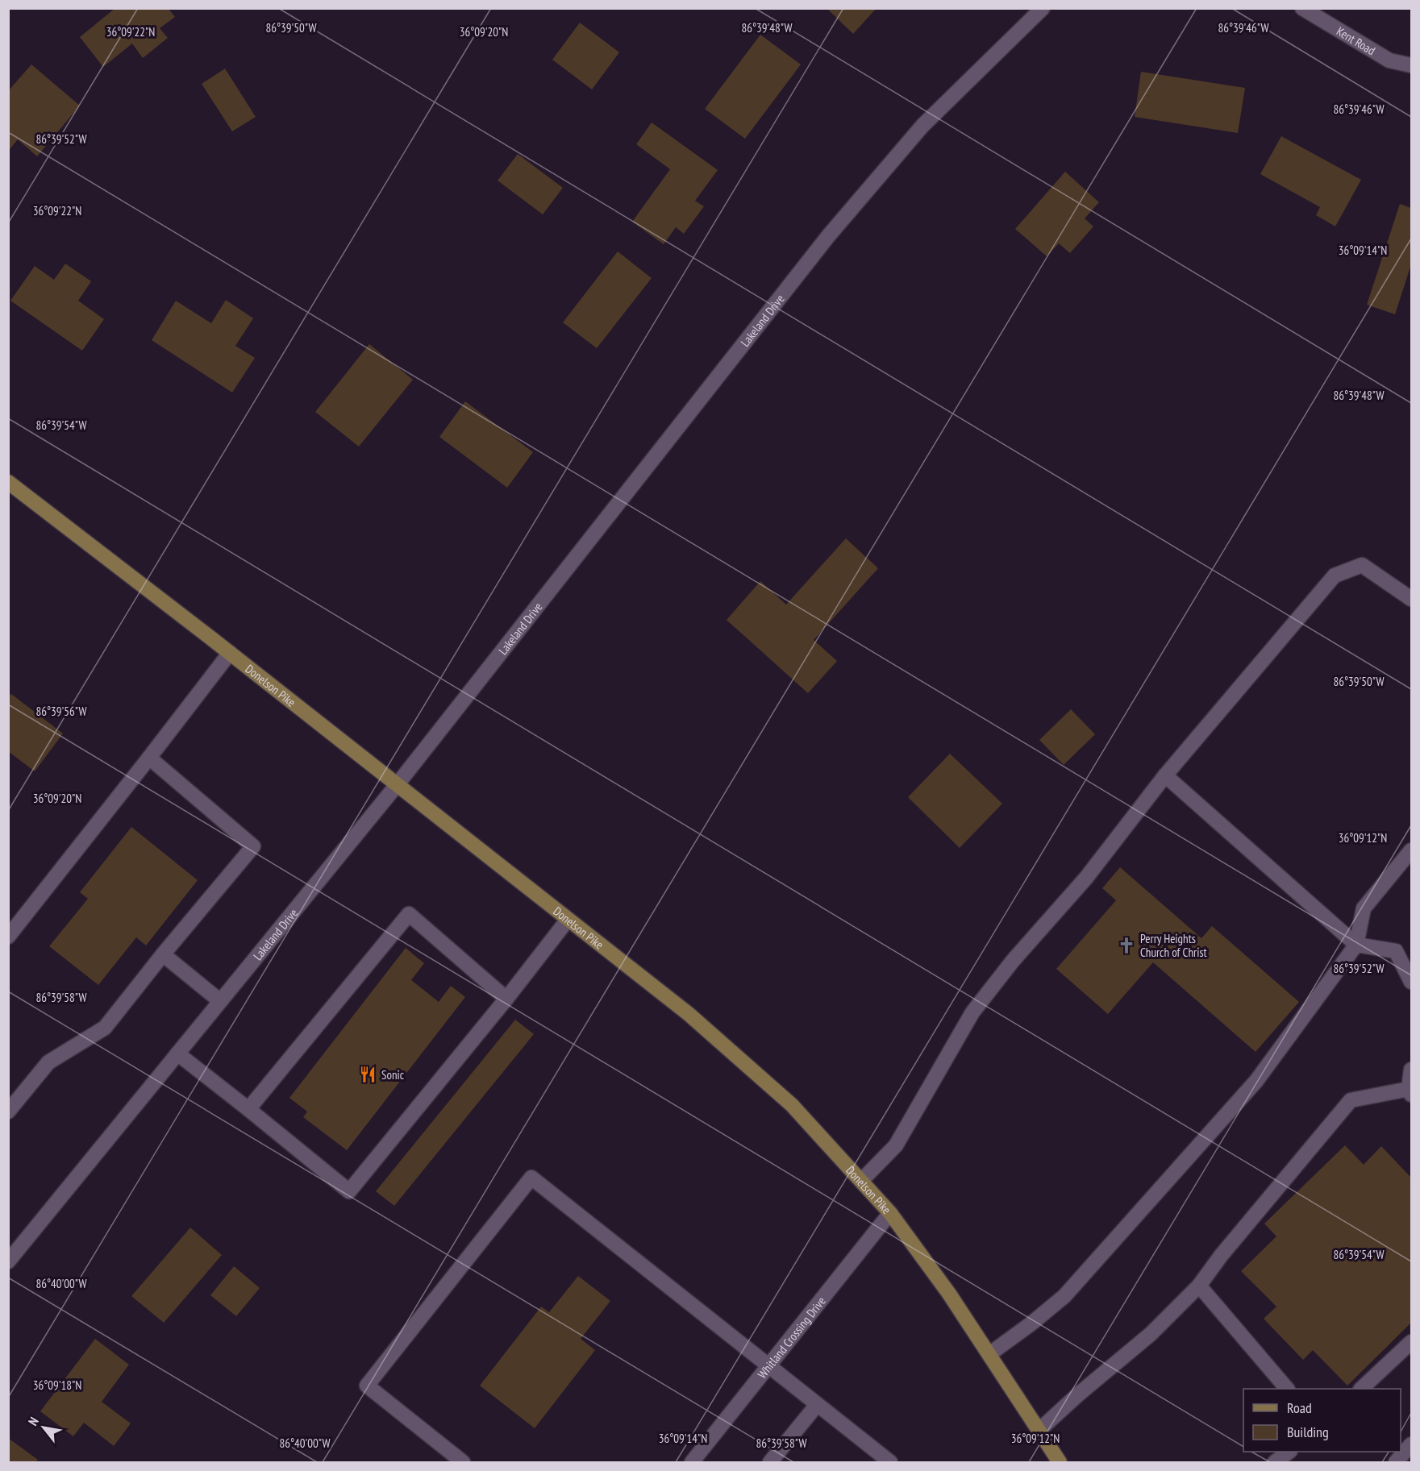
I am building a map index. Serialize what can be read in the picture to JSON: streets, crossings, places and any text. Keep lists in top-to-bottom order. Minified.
{"streets":{"main road":["Donelson Pike"],"street":["Kent Road","Lakeland Drive","Whitland Crossing Drive"]},"crossings":[["Lakeland Drive","Donelson Pike"],["Donelson Pike","Whitland Crossing Drive"]],"places":{"church":["Perry Heights Church of Christ"],"restaurant":["Sonic"]},"legend":["Road","Building"],"north":"top left","coordinates":["86°39'50\"W","86°39'48\"W","86°39'46\"W","36°09'22\"N","36°09'20\"N","86°39'52\"W","36°09'14\"N","86°39'54\"W","86°39'56\"W","36°09'12\"N","86°39'58\"W","86°40'00\"W","36°09'18\"N"]}
